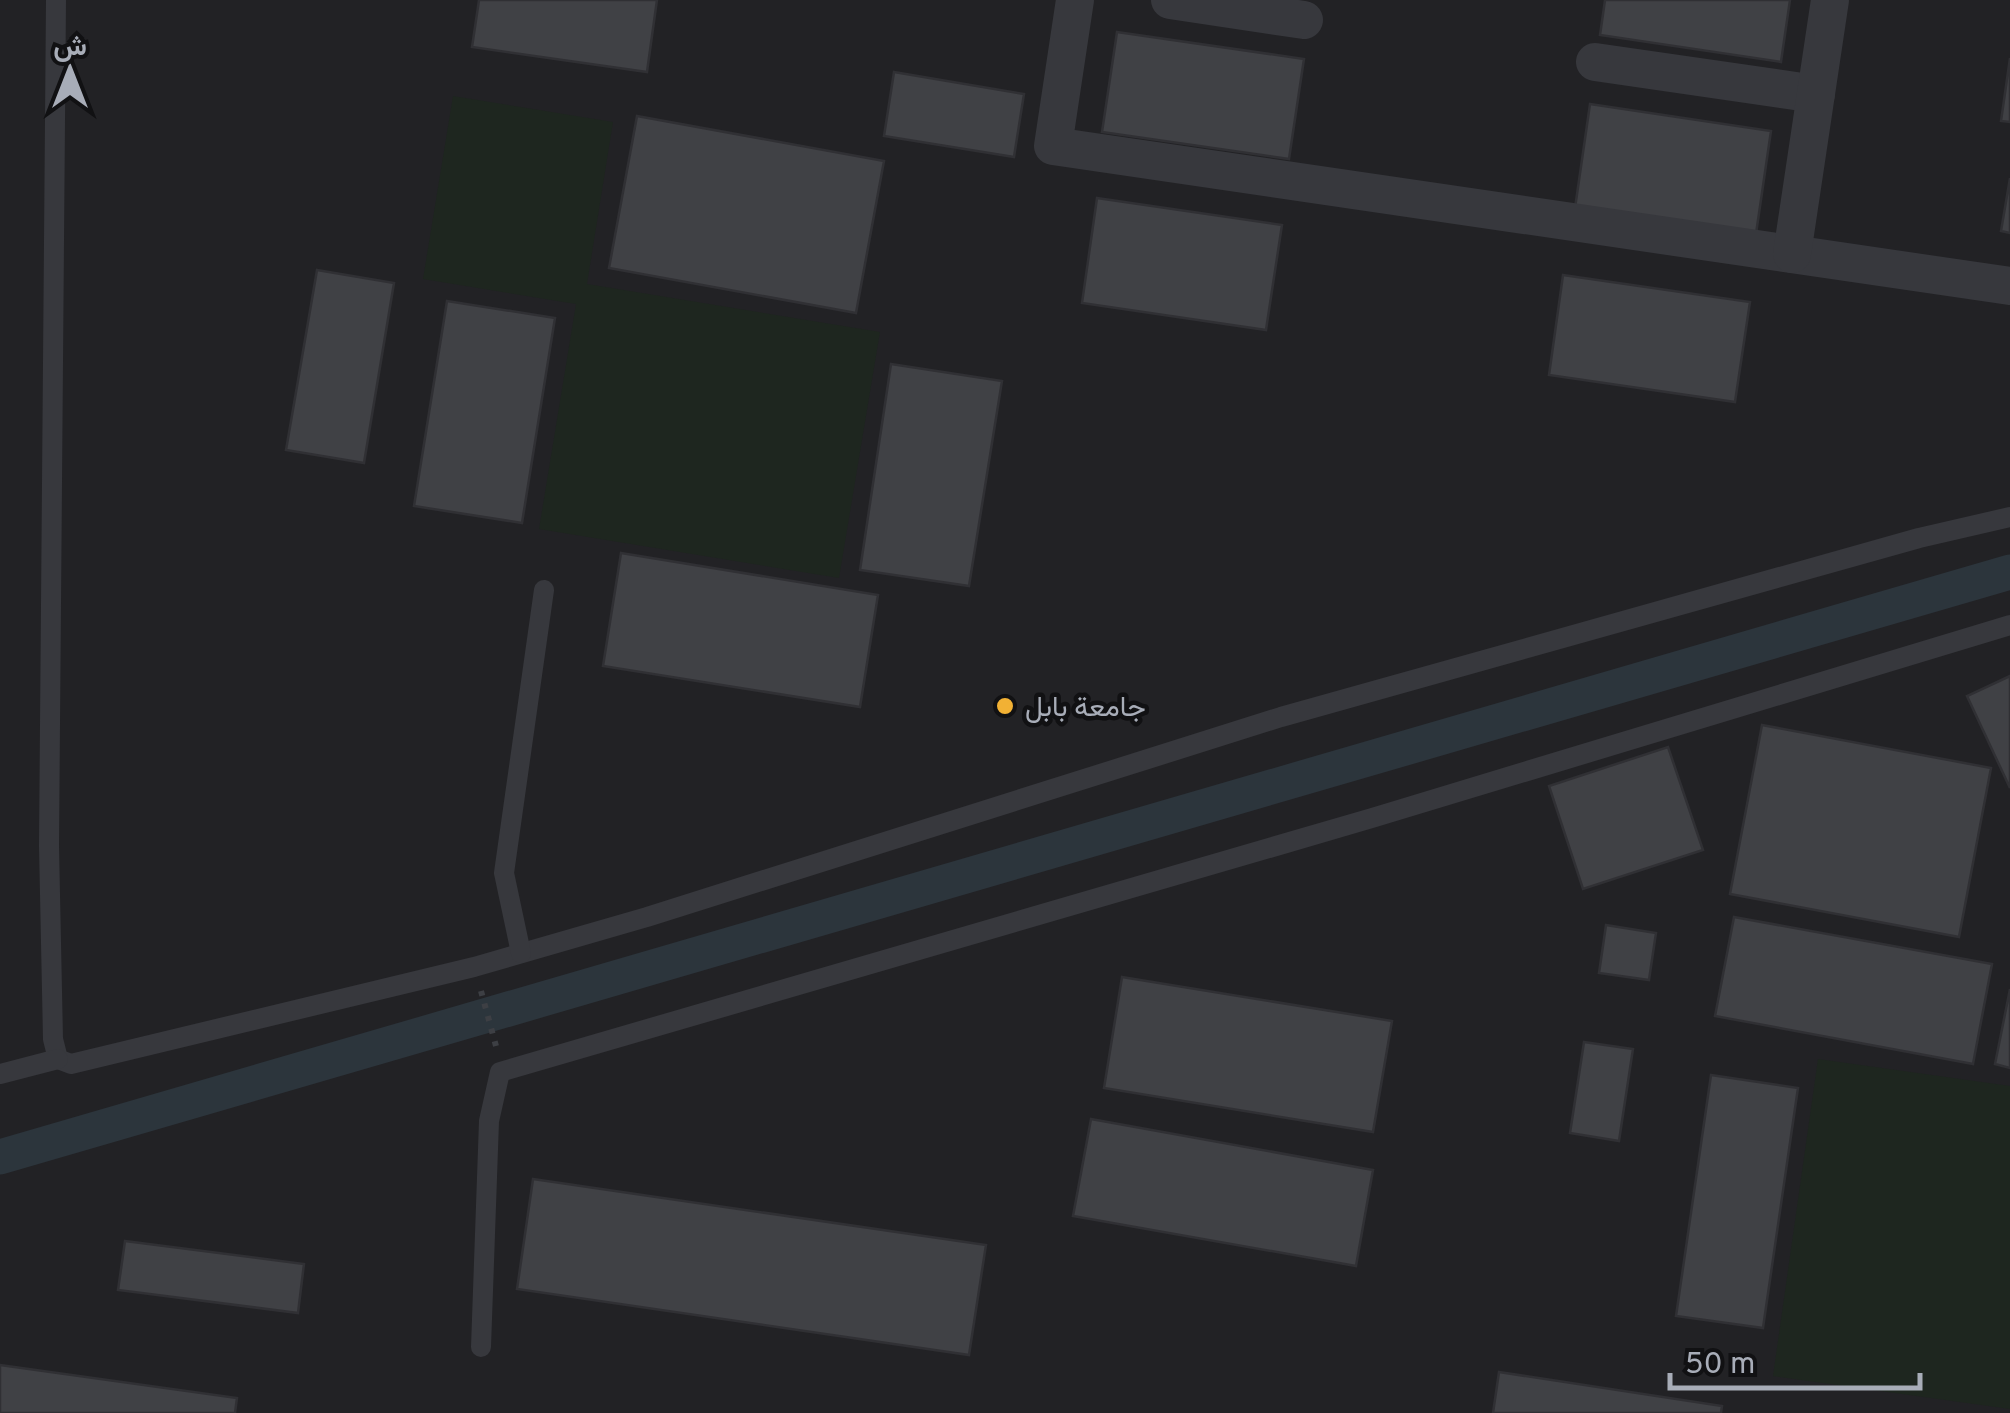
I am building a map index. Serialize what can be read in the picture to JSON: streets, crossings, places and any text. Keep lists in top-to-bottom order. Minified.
{"places":["جامعة بابل"],"scale_bar":"50 m","north":"top"}
